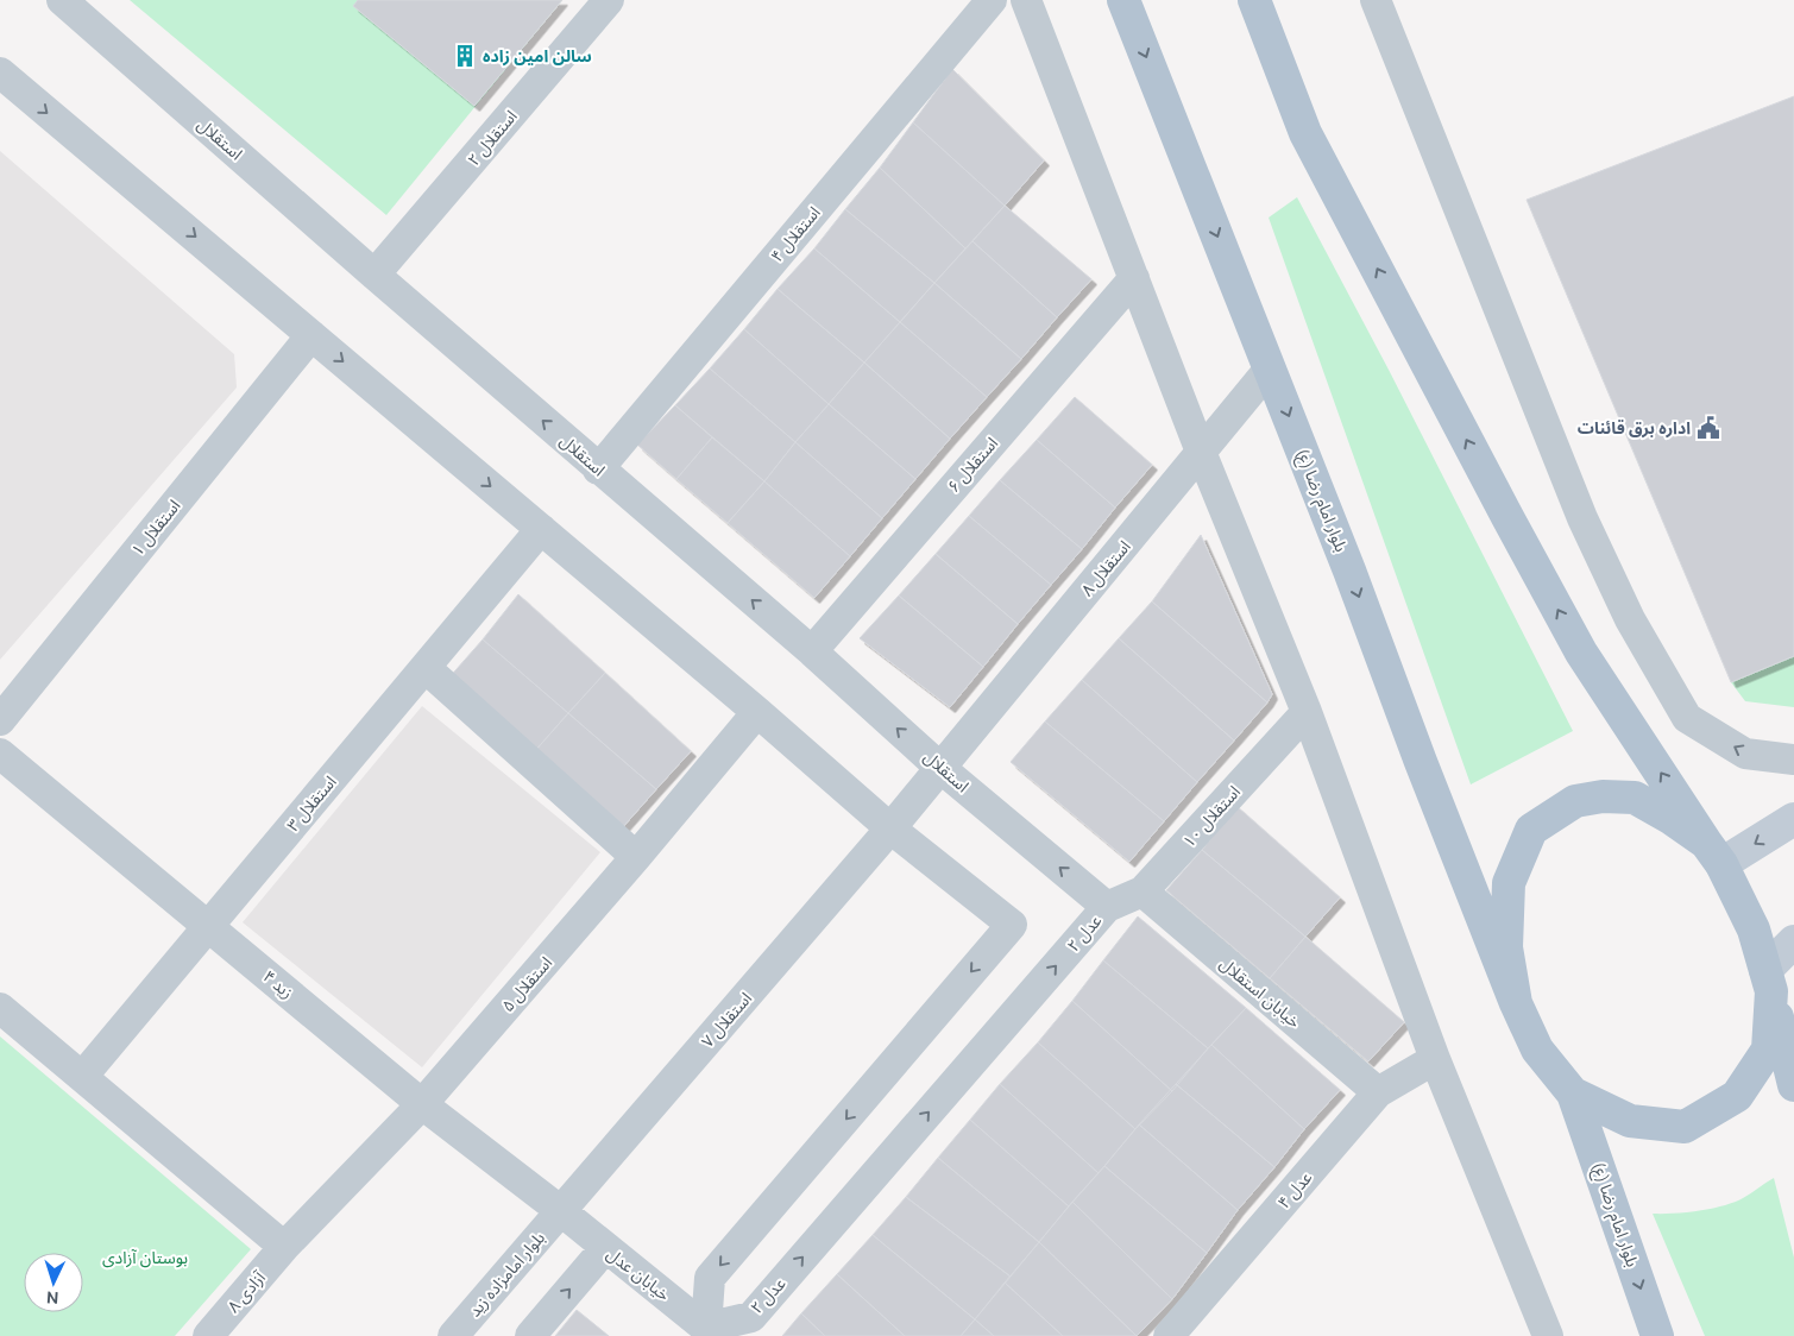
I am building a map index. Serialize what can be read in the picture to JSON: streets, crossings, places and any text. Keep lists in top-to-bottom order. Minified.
{"streets":{"main road":["بلوار امام رضا (ع)"],"street":["استقلال ۲","استقلال","استقلال ۴","استقلال ۶","استقلال ۱","استقلال ۸","استقلال ۳","استقلال ۱۰","عدل ۲","زید ۴","استقلال ۵","خیابان استقلال","استقلال ۷","عدل ۴","بلوار امامزاده زید","خیابان عدل","آزادی ۸"]},"crossings":[["استقلال ۲","استقلال"],["استقلال","استقلال ۴"],["استقلال","استقلال ۶"],["استقلال","استقلال ۸"],["استقلال","استقلال ۱۰"],["استقلال","عدل ۲"],["بلوار امام رضا (ع)","استقلال ۸"],["استقلال ۸","استقلال ۷"],["استقلال ۳","زید ۴"],["استقلال ۱۰","عدل ۲"],["استقلال ۱۰","خیابان استقلال"],["عدل ۲","خیابان عدل"],["زید ۴","استقلال ۵"],["زید ۴","استقلال ۷"],["زید ۴","بلوار امامزاده زید"],["زید ۴","خیابان عدل"],["استقلال ۵","آزادی ۸"],["خیابان استقلال","عدل ۴"],["استقلال ۷","بلوار امامزاده زید"],["استقلال ۷","خیابان عدل"],["بلوار امامزاده زید","خیابان عدل"]],"one_way":["عدل ۲"],"parks":["بوستان آزادی"],"places":{"building":["سالن امین زاده"],"public building":["اداره برق قائنات"]},"north":"bottom"}
